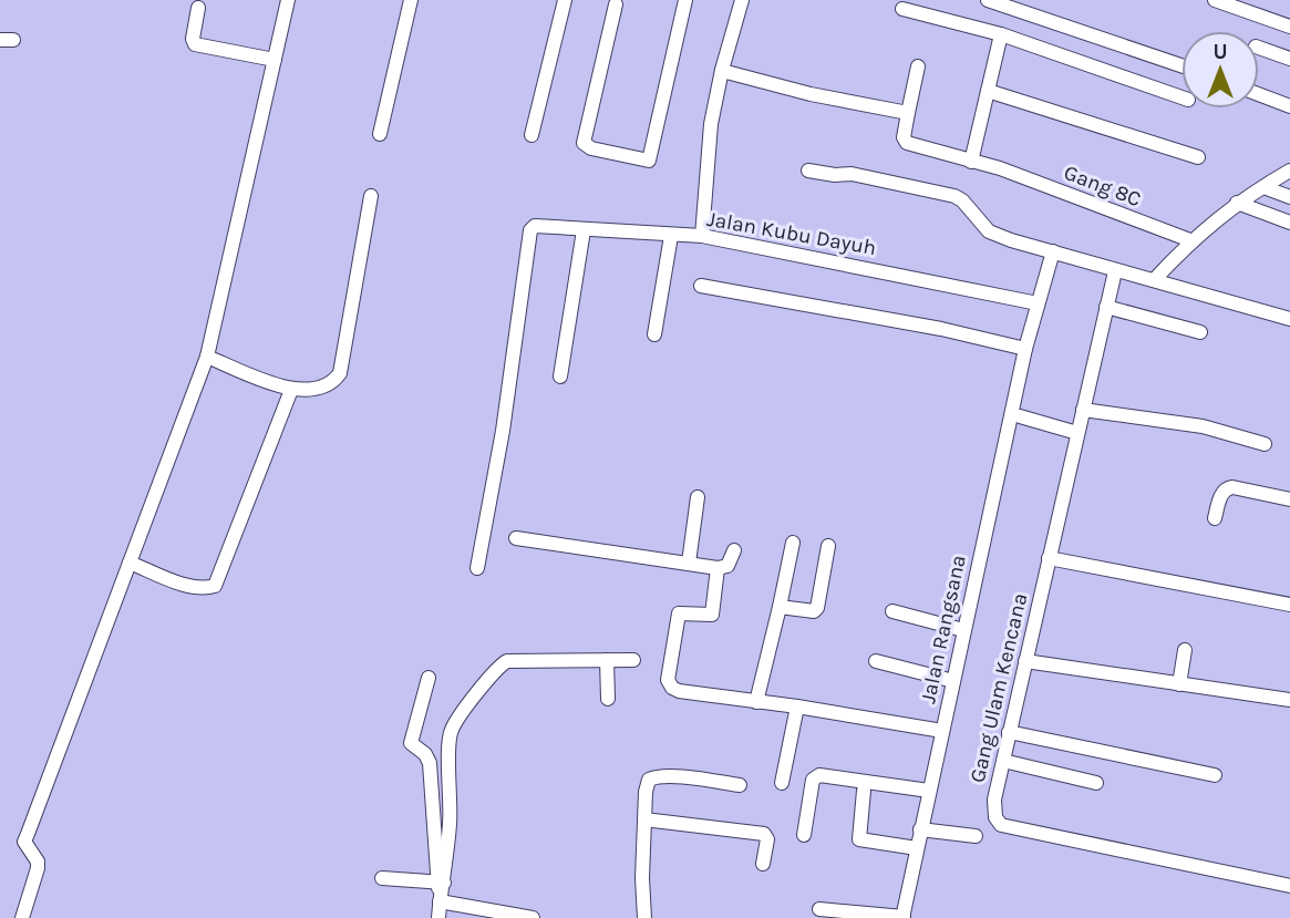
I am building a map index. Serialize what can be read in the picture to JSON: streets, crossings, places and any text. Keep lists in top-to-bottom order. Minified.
{"streets":{"street":["Gang 8C","Jalan Kubu Dayuh","Jalan Rangsana","Gang Ulam Kencana"]},"crossings":[["Jalan Kubu Dayuh","Jalan Rangsana"]],"north":"top"}
